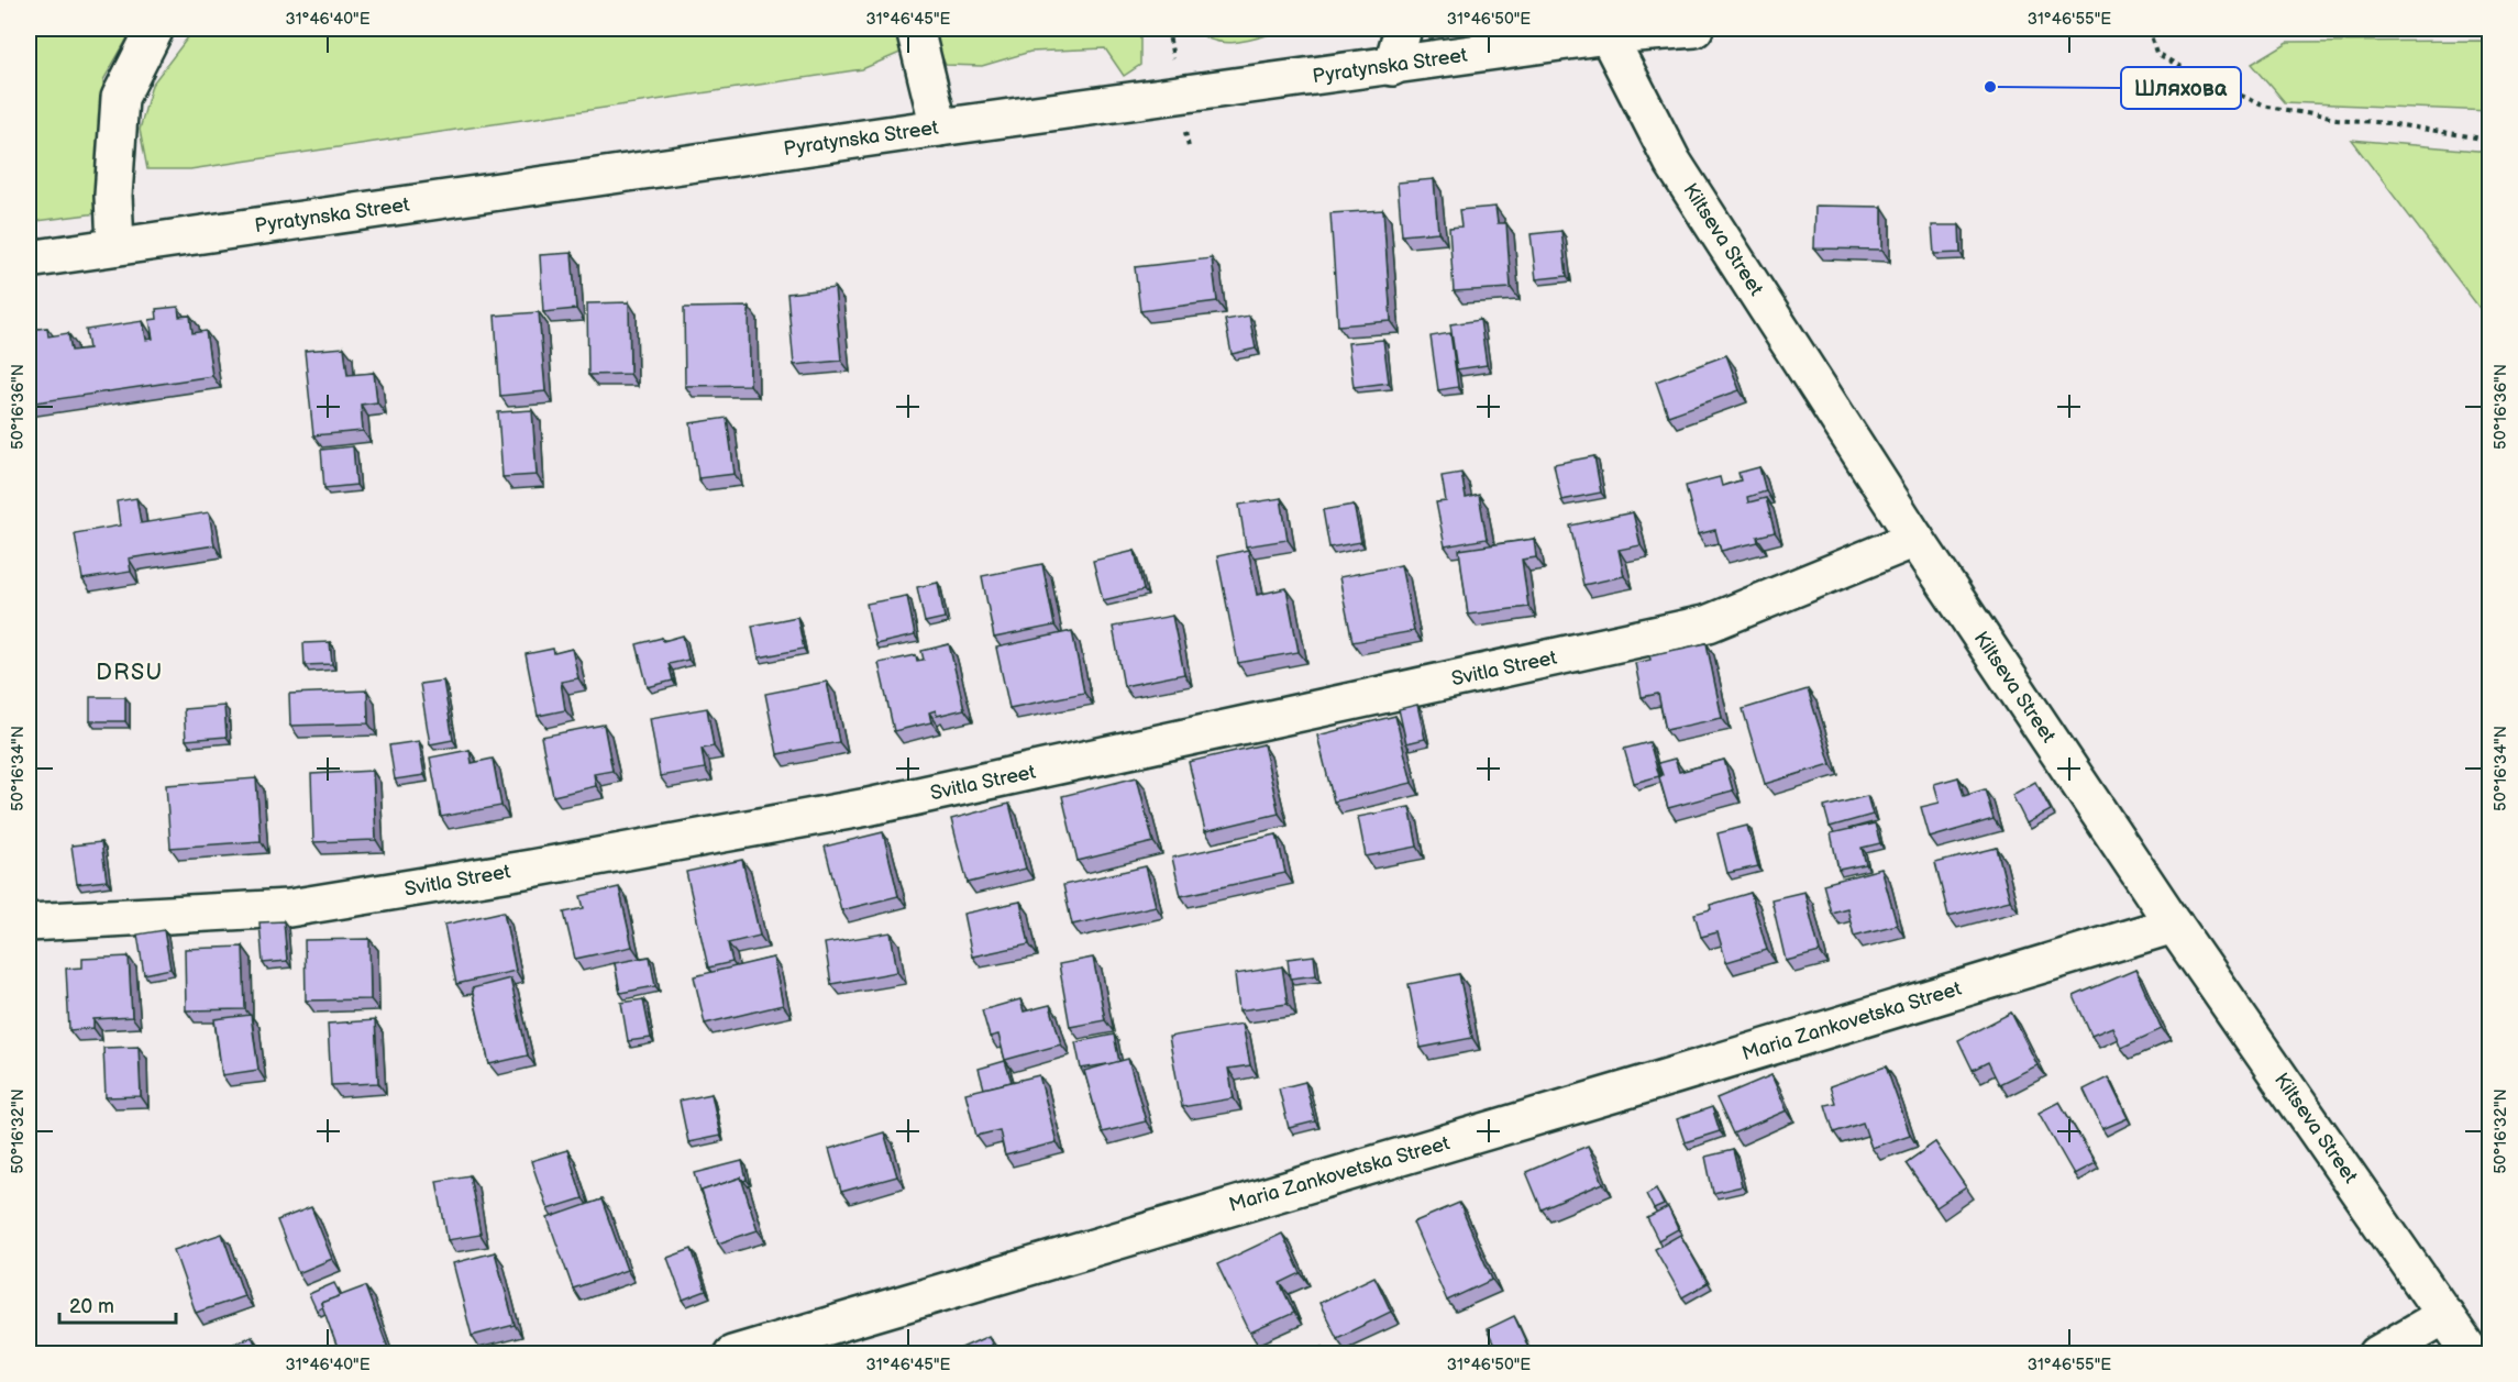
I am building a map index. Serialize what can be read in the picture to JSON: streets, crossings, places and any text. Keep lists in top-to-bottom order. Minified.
{"streets":{"street":["Pyratynska Street","Kiltseva Street","Svitla Street","Maria Zankovetska Street"]},"crossings":[["Pyratynska Street","Kiltseva Street"],["Kiltseva Street","Svitla Street"],["Kiltseva Street","Maria Zankovetska Street"]],"districts":["DRSU"],"places":["Шляхова"],"scale_bar":"20 m","coordinates":["31°46'40\"E","31°46'45\"E","31°46'50\"E","31°46'55\"E","50°16'36\"N","50°16'34\"N","50°16'32\"N"]}
